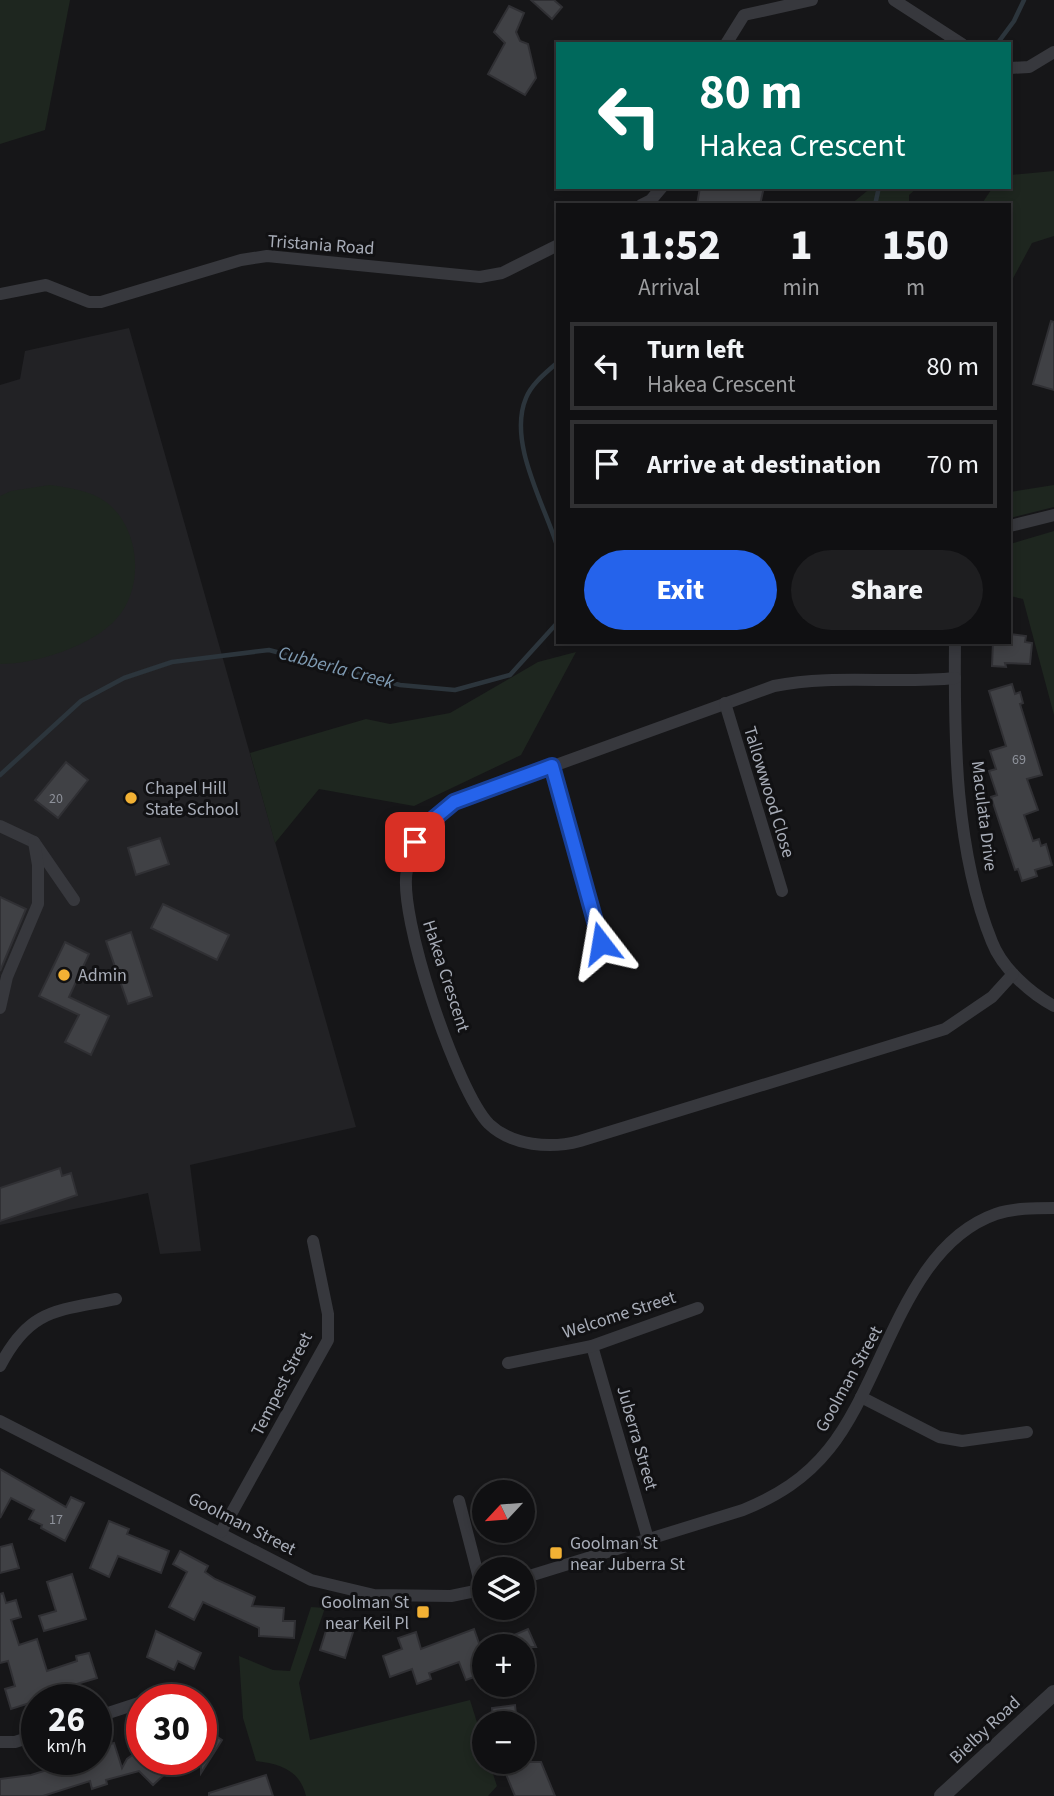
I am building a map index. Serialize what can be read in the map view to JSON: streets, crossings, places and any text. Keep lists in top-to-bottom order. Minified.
{"streets":{"street":["Tristania Road","Tallowwood Close","Maculata Drive","Hakea Crescent","Welcome Street","Goolman Street","Tempest Street","Juberra Street","Bielby Road"]},"crossings":[["Tallowwood Close","Hakea Crescent"],["Maculata Drive","Hakea Crescent"],["Welcome Street","Juberra Street"],["Goolman Street","Tempest Street"],["Goolman Street","Juberra Street"]],"water":["Cubberla Creek"],"places":{"other":["Chapel Hill State School","Admin"],"transit":["Goolman St near Juberra St","Goolman St near Keil Pl"]},"house_numbers":["69","20","17"],"north":"bottom left","page":{"turn":["80 m","Hakea Crescent"],"eta":["11:52","Arrival","1","min","150","m"],"list":[{"name":"Turn left","note":"Hakea Crescent","value":"80 m"},{"name":"Arrive at destination","value":"70 m"}],"buttons":["Exit","Share"],"map_buttons":["+","−"],"speed":"26 km/h","limit":"30"}}
